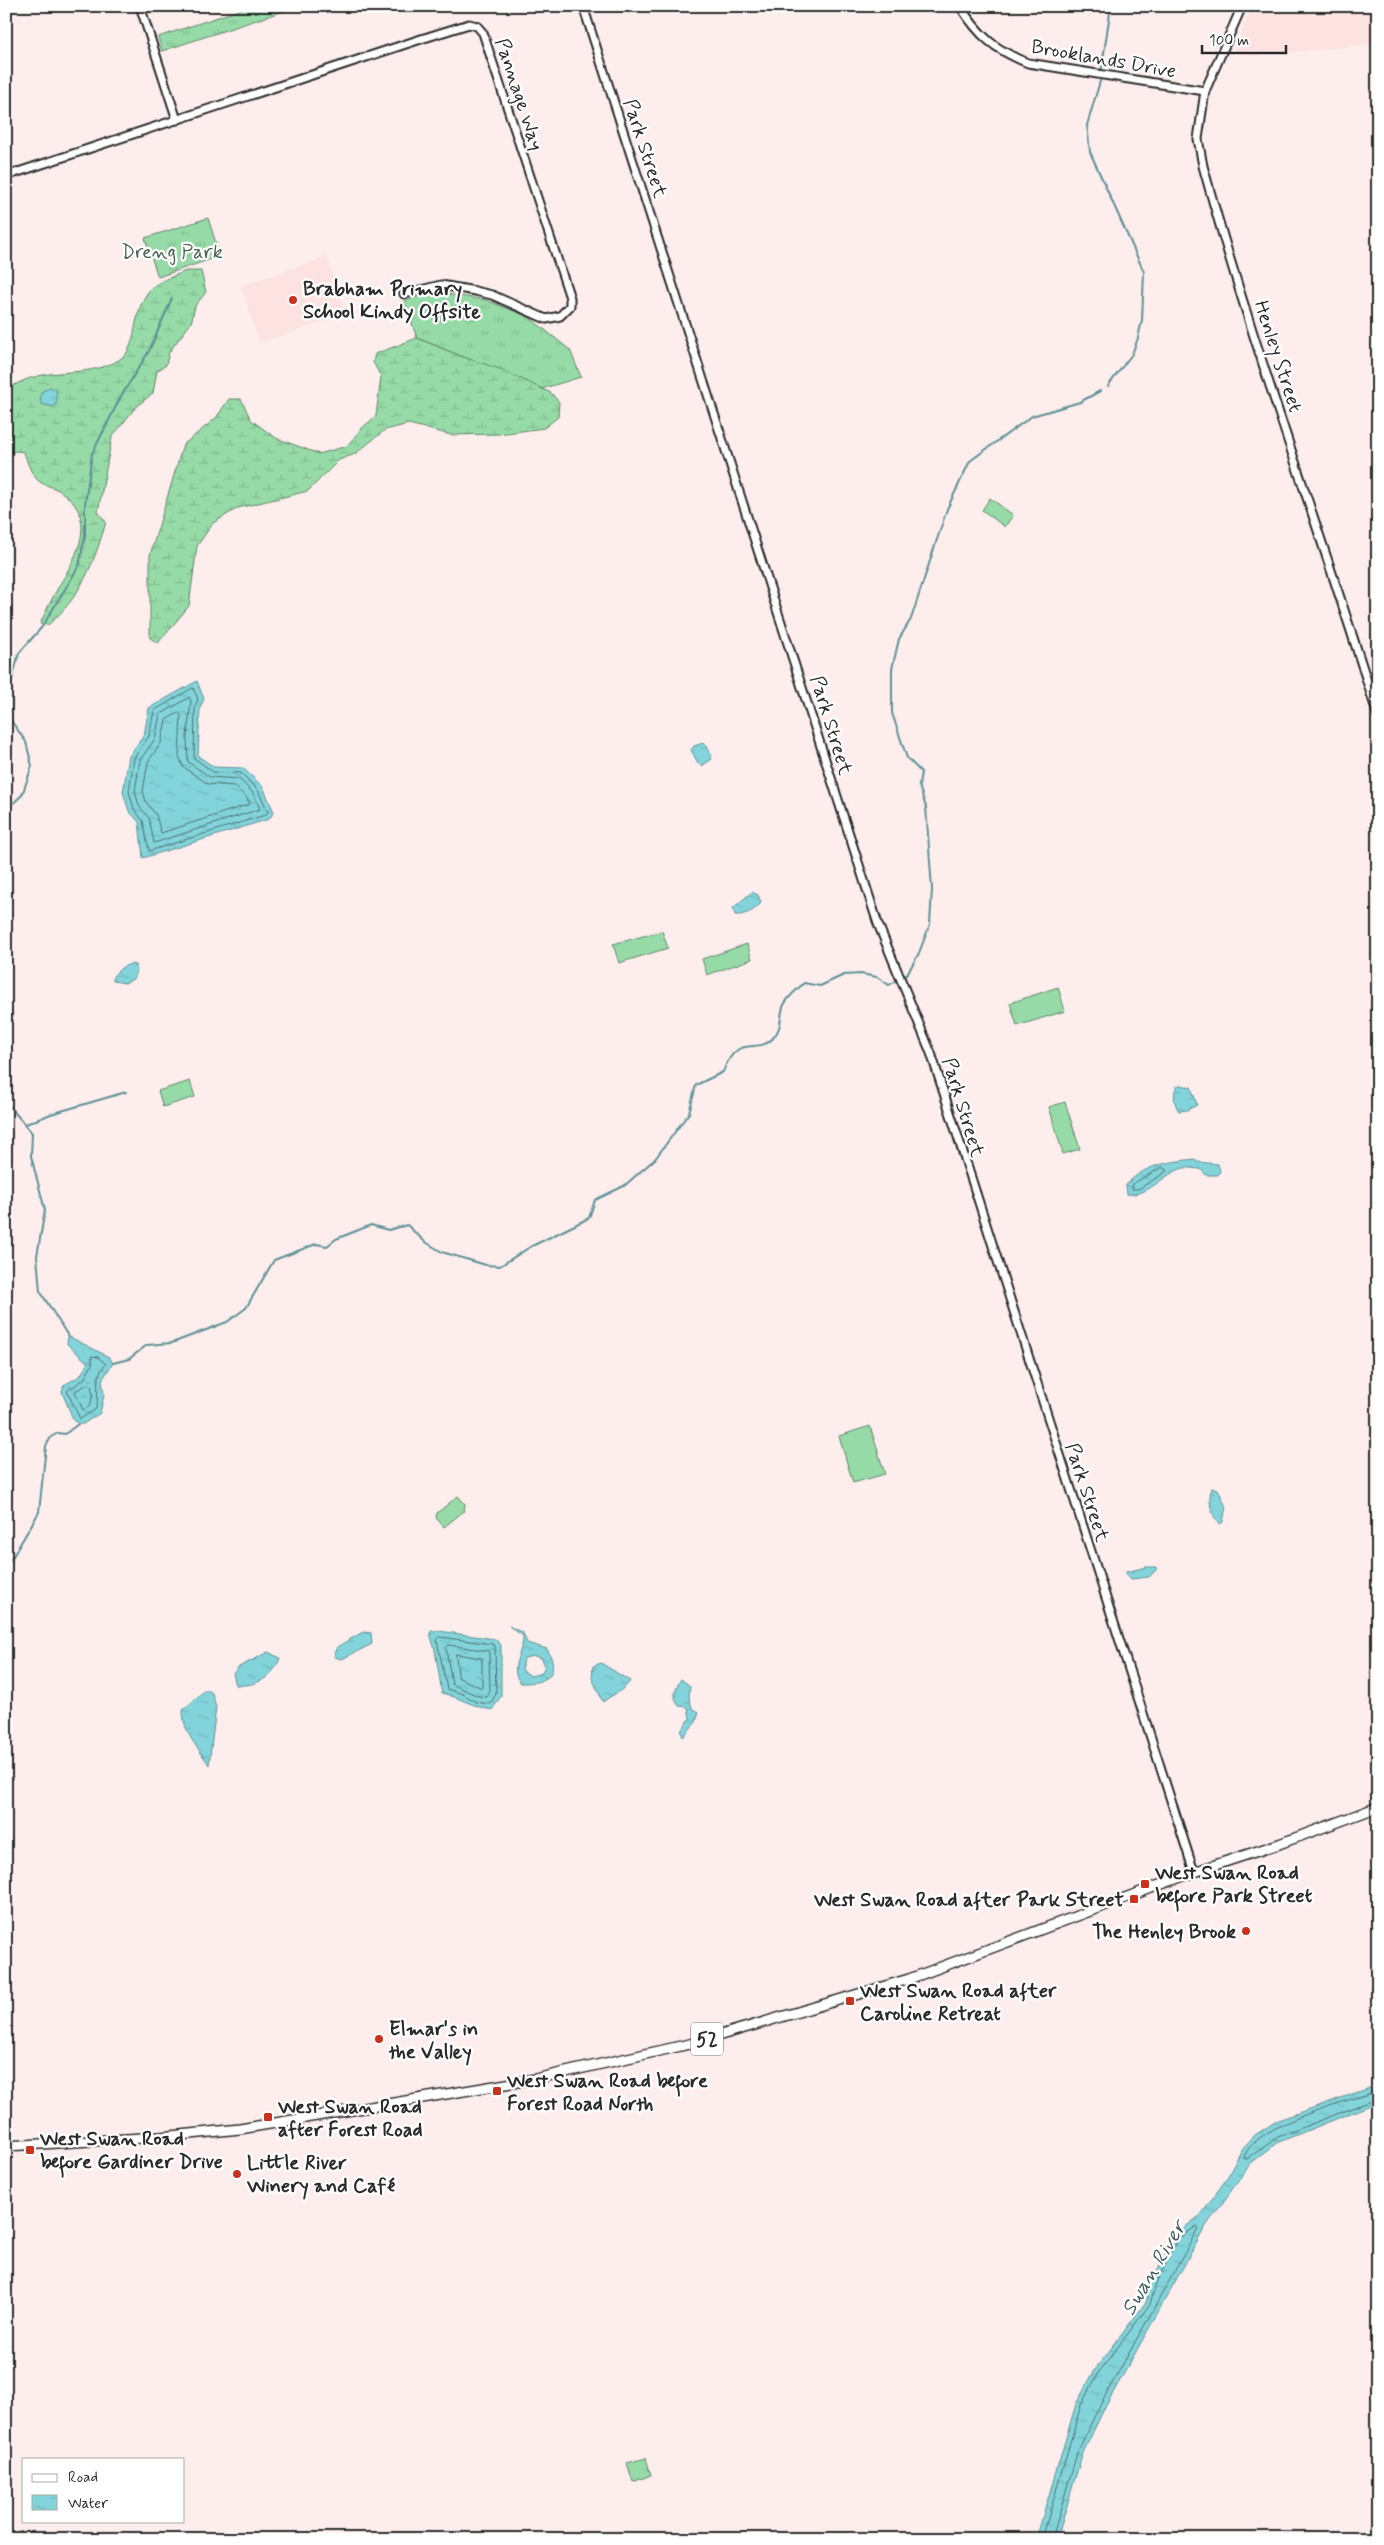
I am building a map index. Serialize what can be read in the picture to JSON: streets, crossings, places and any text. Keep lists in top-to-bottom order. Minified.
{"streets":{"main road":["52"],"street":["Brooklands Drive","Pannage Way","Park Street","Henley Street"]},"crossings":[["Brooklands Drive","Henley Street"],["Park Street","52"]],"water":["Swan River"],"parks":["Dreng Park"],"places":{"other":["Brabham Primary School Kindy Offsite","The Henley Brook","Elmar's in the Valley","Little River Winery and Café"],"transit":["West Swan Road before Park Street","West Swan Road after Park Street","West Swan Road after Caroline Retreat","West Swan Road before Forest Road North","West Swan Road after Forest Road","West Swan Road before Gardiner Drive"]},"legend":["Road","Water"],"scale_bar":"100 m"}
